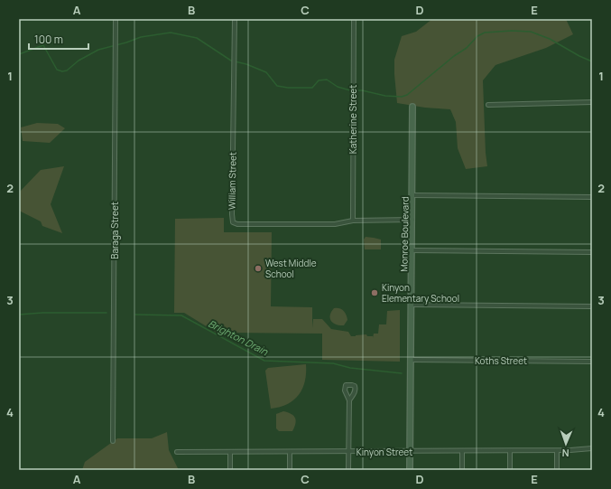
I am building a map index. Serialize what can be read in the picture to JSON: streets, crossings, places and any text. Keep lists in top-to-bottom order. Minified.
{"streets":{"street":["Katherine Street","William Street","Baraga Street","Monroe Boulevard","Koths Street","Kinyon Street"]},"crossings":[["Katherine Street","William Street"],["Monroe Boulevard","Koths Street"],["Monroe Boulevard","Kinyon Street"]],"water":["Brighton Drain"],"places":["West Middle School","Kinyon Elementary School"],"scale_bar":"100 m","north":"bottom","grid":{"columns":["A","B","C","D","E"],"rows":["1","2","3","4"]}}
